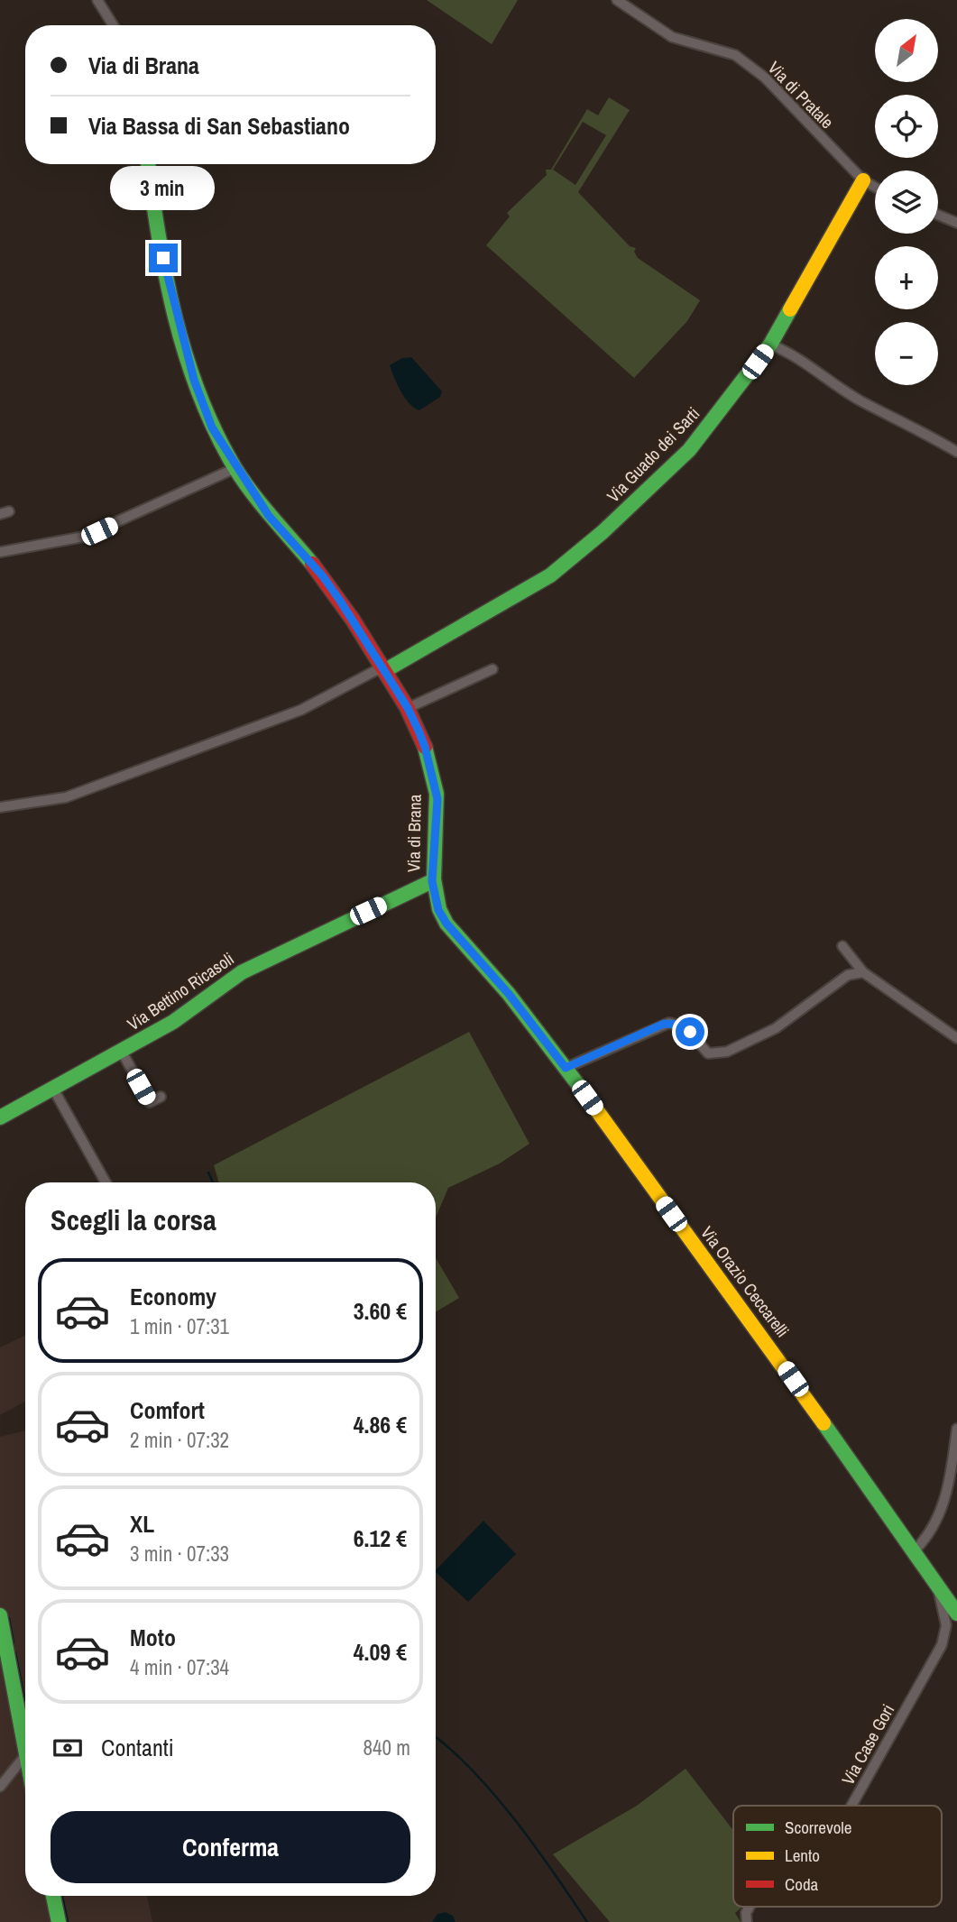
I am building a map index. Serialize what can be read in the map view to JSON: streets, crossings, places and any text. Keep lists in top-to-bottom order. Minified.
{"streets":{"street":["Via di Pratale","Via Guado dei Sarti","Via di Brana","Via Bettino Ricasoli","Via Orazio Ceccarelli","Via Case Gori"]},"crossings":[["Via di Pratale","Via Guado dei Sarti"],["Via Guado dei Sarti","Via di Brana"],["Via di Brana","Via Bettino Ricasoli"],["Via di Brana","Via Orazio Ceccarelli"],["Via Orazio Ceccarelli","Via Case Gori"]],"legend":["Scorrevole","Lento","Coda"],"north":"top right","page":{"map_buttons":["+","−"],"banner":["Via di Brana","Via Bassa di San Sebastiano"],"bubble":"3 min","heading":"Scegli la corsa","list":[{"name":"Economy","note":"1 min · 07:31","value":"3.60 €"},{"name":"Comfort","note":"2 min · 07:32","value":"4.86 €"},{"name":"XL","note":"3 min · 07:33","value":"6.12 €"},{"name":"Moto","note":"4 min · 07:34","value":"4.09 €"}],"pay":["Contanti","840 m"],"buttons":"Conferma"}}
